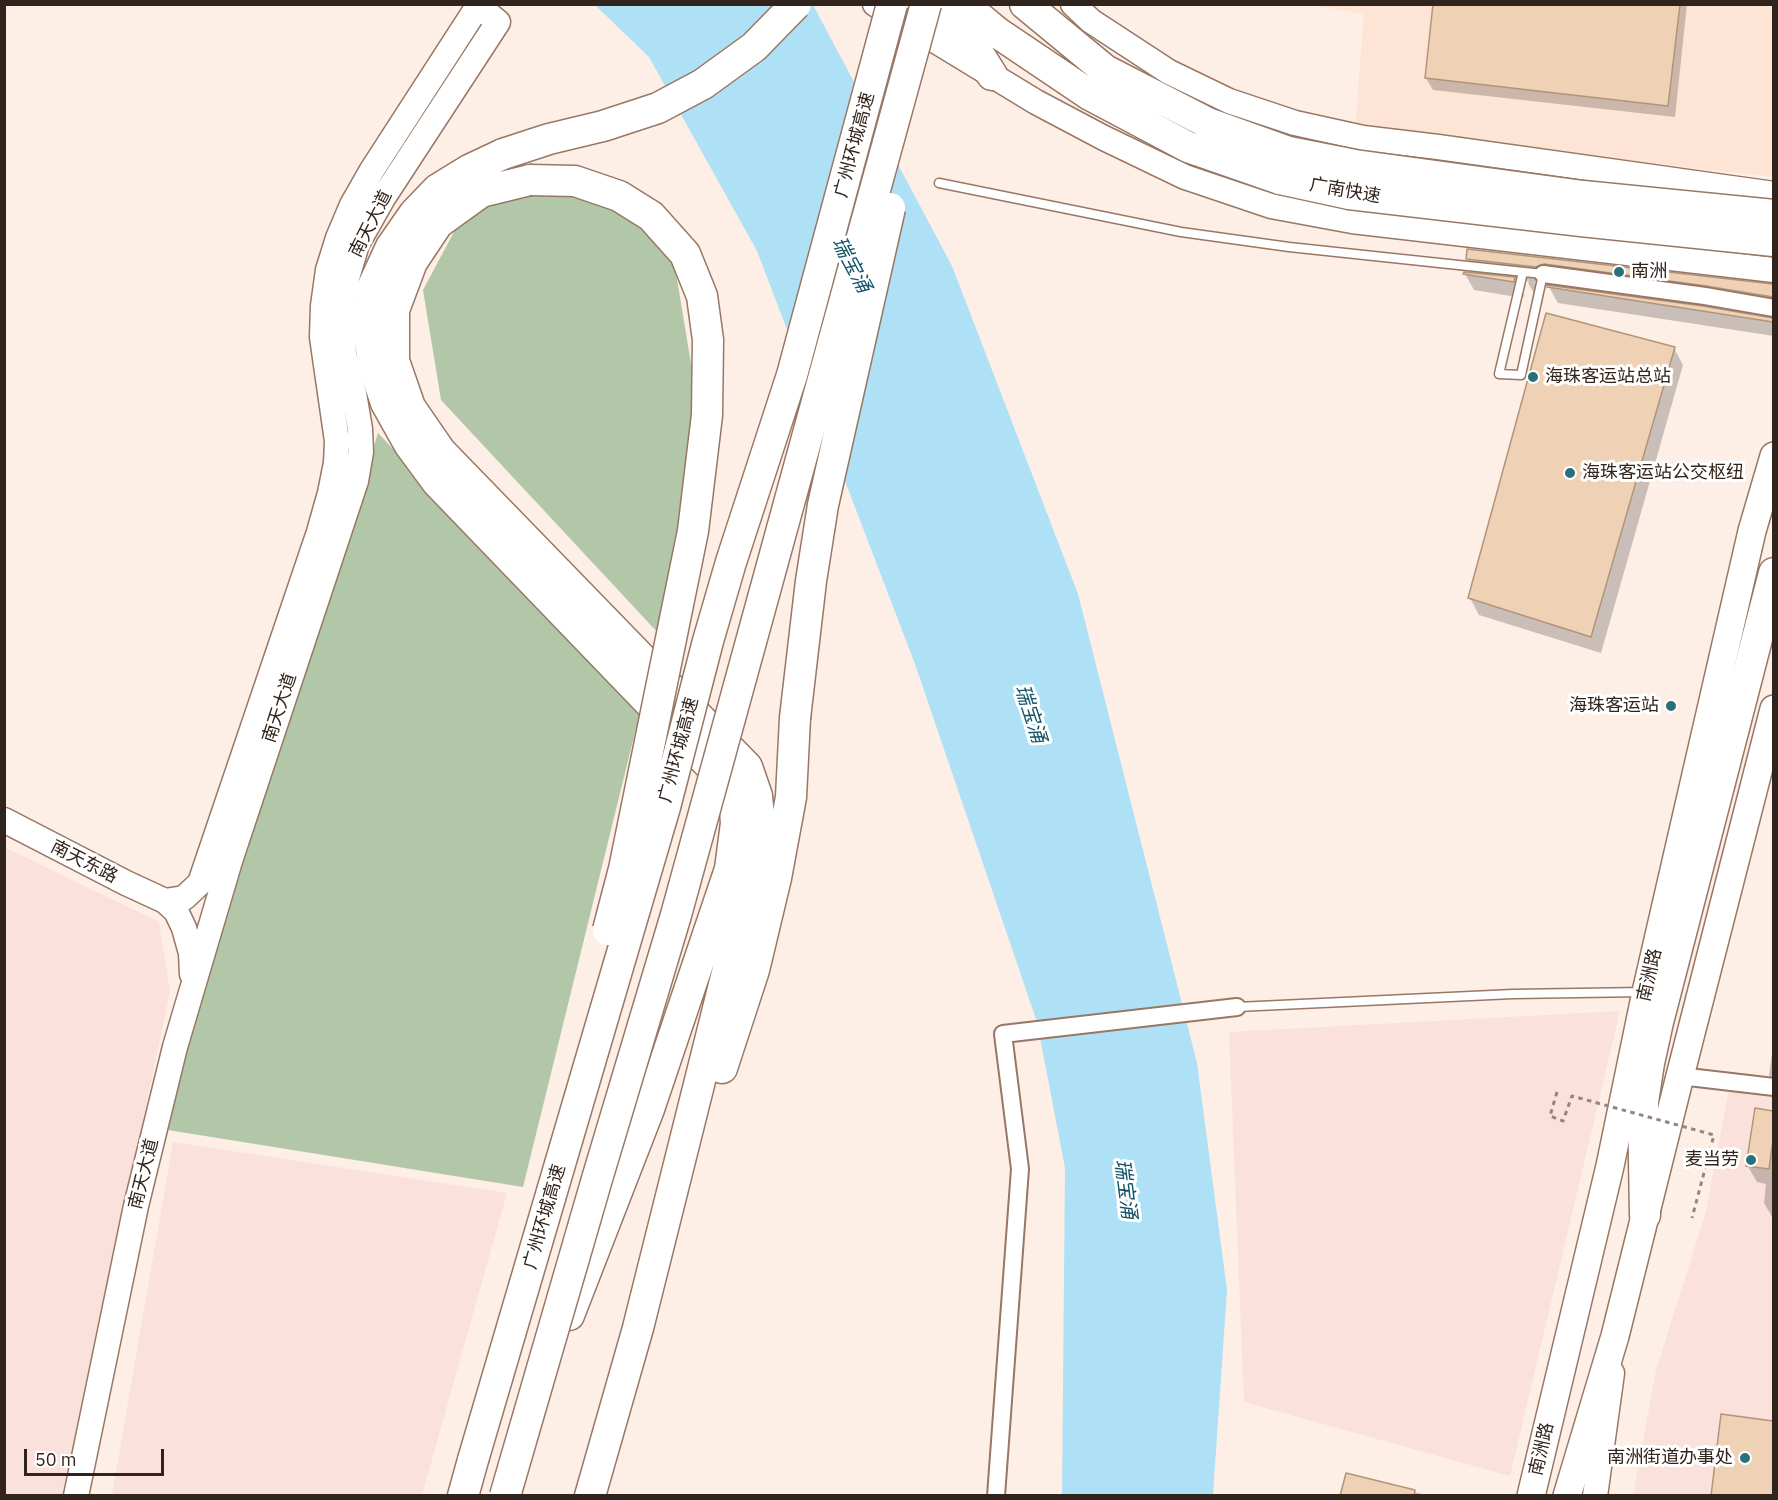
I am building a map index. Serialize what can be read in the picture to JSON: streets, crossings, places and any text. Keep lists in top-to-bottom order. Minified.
{"streets":{"highway":["广州环城高速","广南快速"],"main road":["南洲路"],"street":["南天大道","南天东路"]},"crossings":[["南天大道","南天东路"]],"water":["瑞宝涌"],"places":["南洲","海珠客运站总站","海珠客运站公交枢纽","海珠客运站","麦当劳","南洲街道办事处"],"scale_bar":"50 m"}
